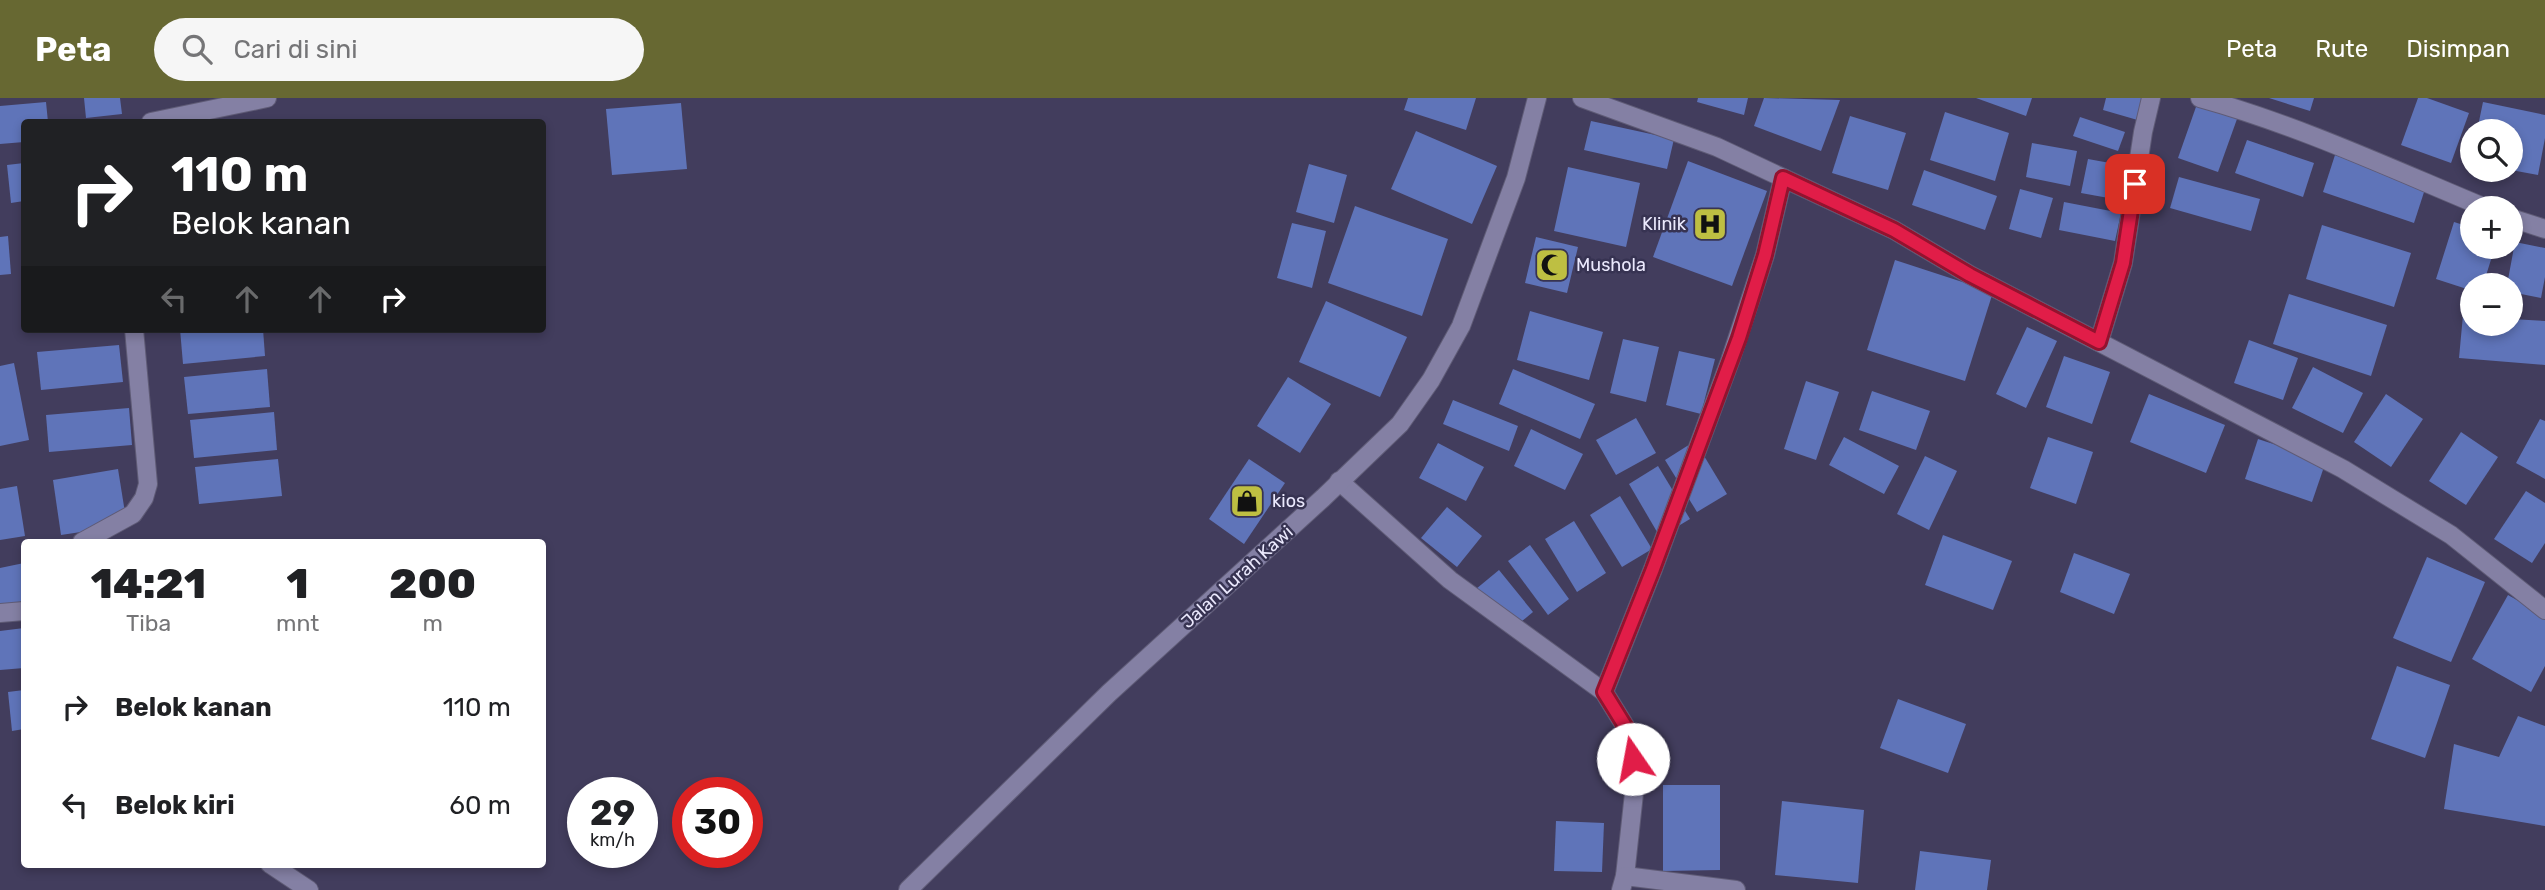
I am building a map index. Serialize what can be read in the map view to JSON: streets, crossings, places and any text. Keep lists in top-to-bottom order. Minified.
{"streets":{"street":["Jalan Lurah Kawi"]},"places":{"hospital":["Klinik"],"mosque":["Mushola"],"shop":["kios"]},"page":{"header":"Peta","search":"Cari di sini","nav":["Peta","Rute","Disimpan"],"map_buttons":["+","−"],"turn":["110 m","Belok kanan"],"eta":["14:21","Tiba","1","mnt","200","m"],"list":[{"name":"Belok kanan","value":"110 m"},{"name":"Belok kiri","value":"60 m"}],"speed":"29 km/h","limit":"30"}}
